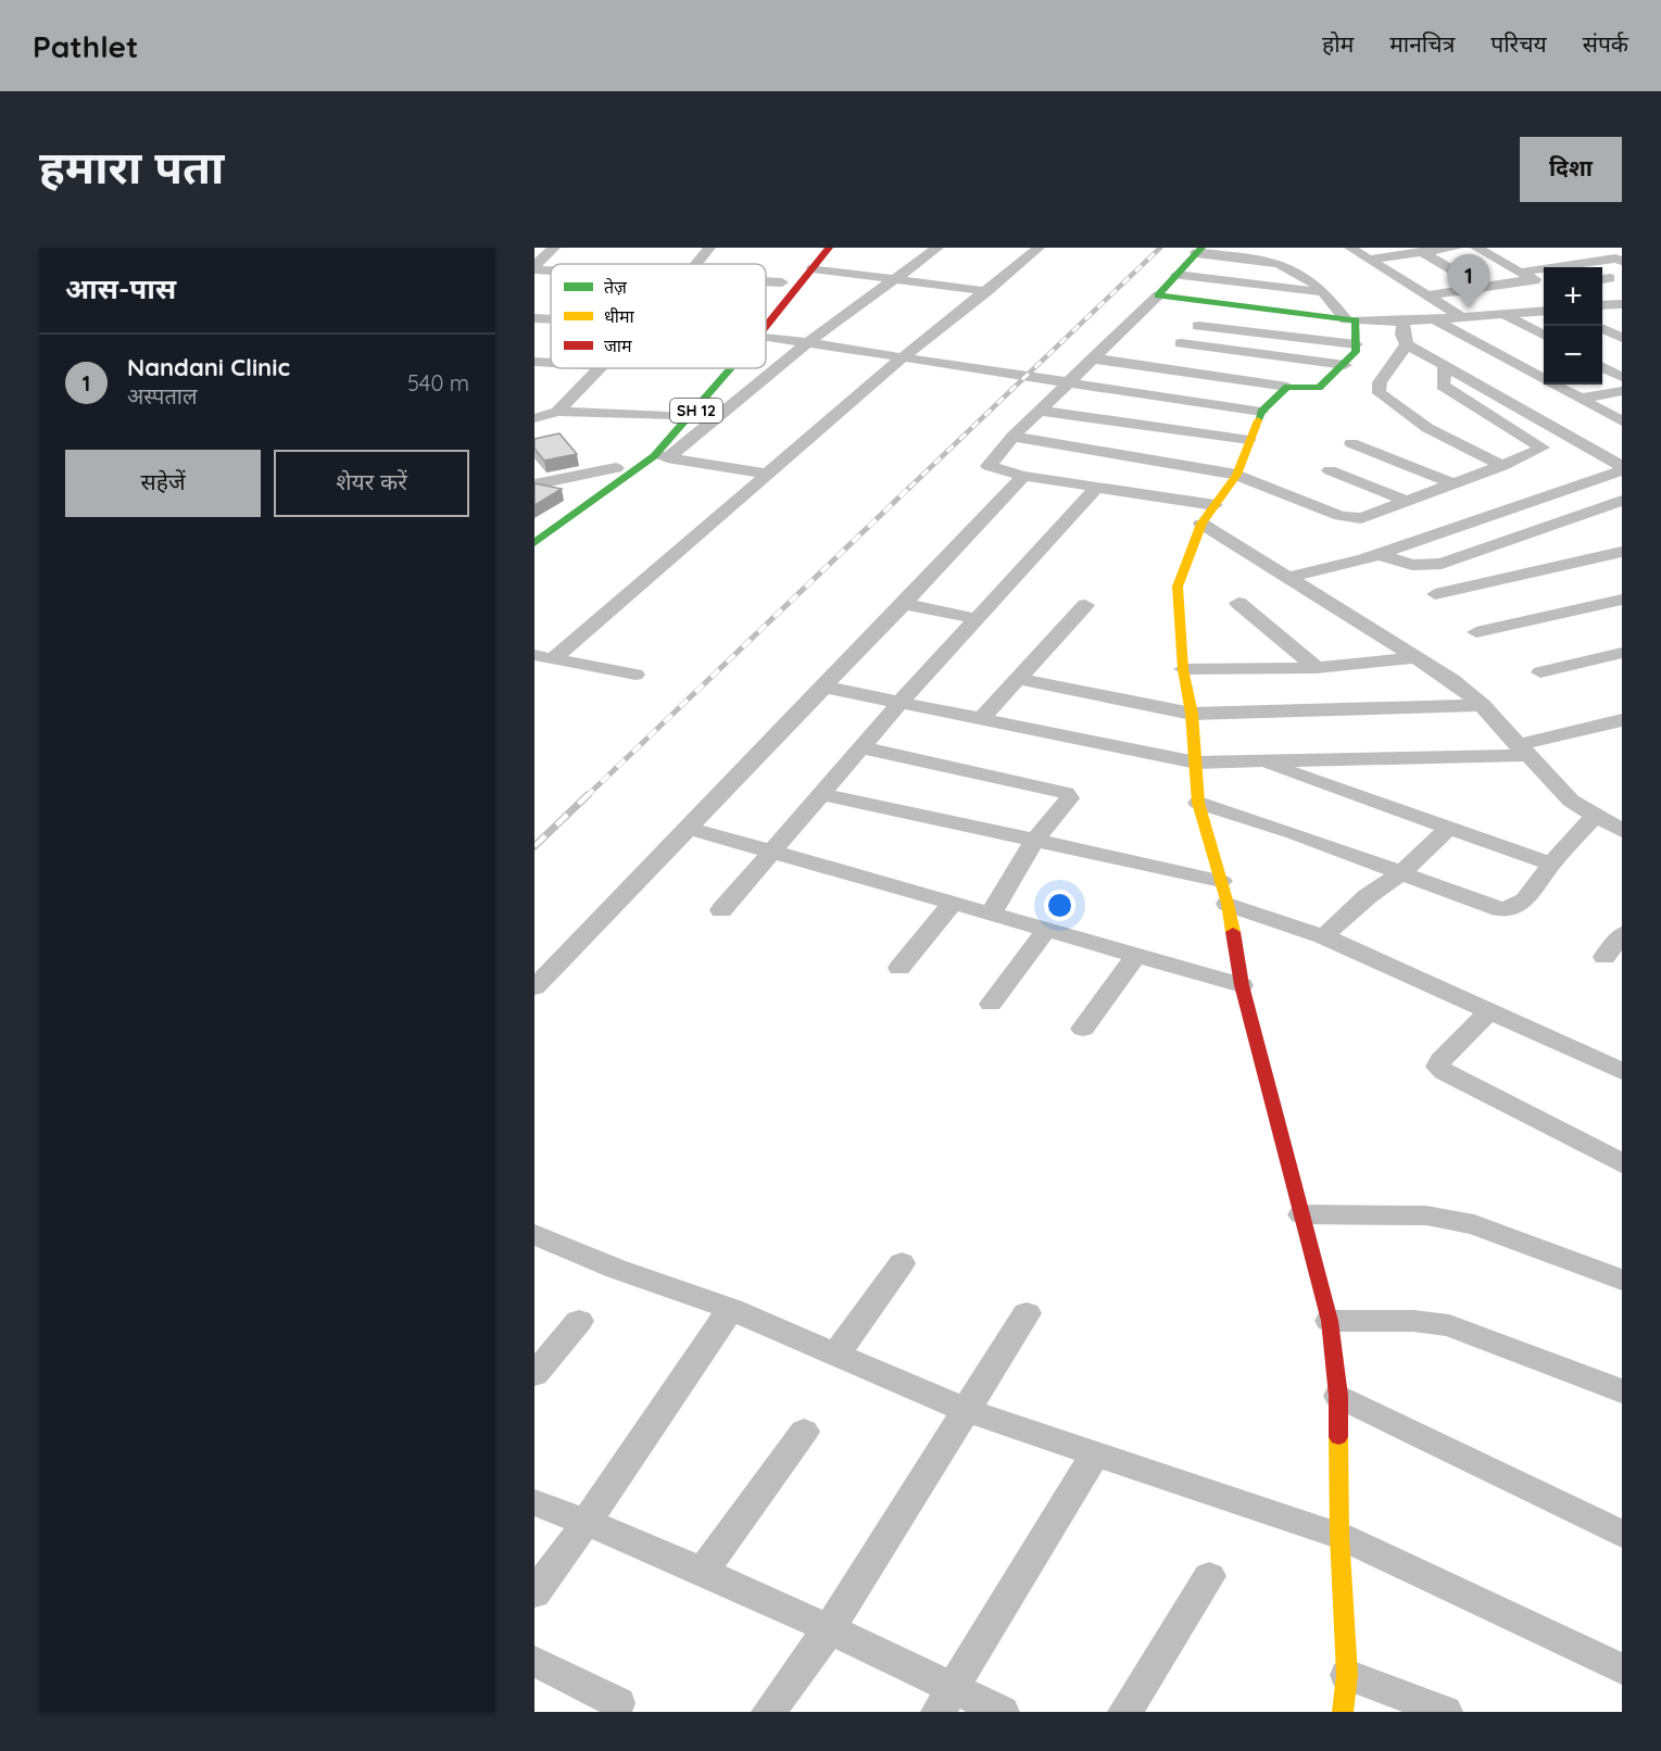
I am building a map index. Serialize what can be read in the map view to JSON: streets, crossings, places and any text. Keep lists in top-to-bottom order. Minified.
{"streets":{"street":["SH 12"]},"legend":["तेज़","धीमा","जाम"],"page":{"header":"Pathlet","nav":["होम","मानचित्र","परिचय","संपर्क"],"buttons":["दिशा",["सहेजें","शेयर करें"]],"title":"हमारा पता","heading":"आस-पास","pins":"1","map_buttons":["+","−"],"list":[{"mark":"1","name":"Nandani Clinic","note":"अस्पताल","value":"540 m"}]}}
